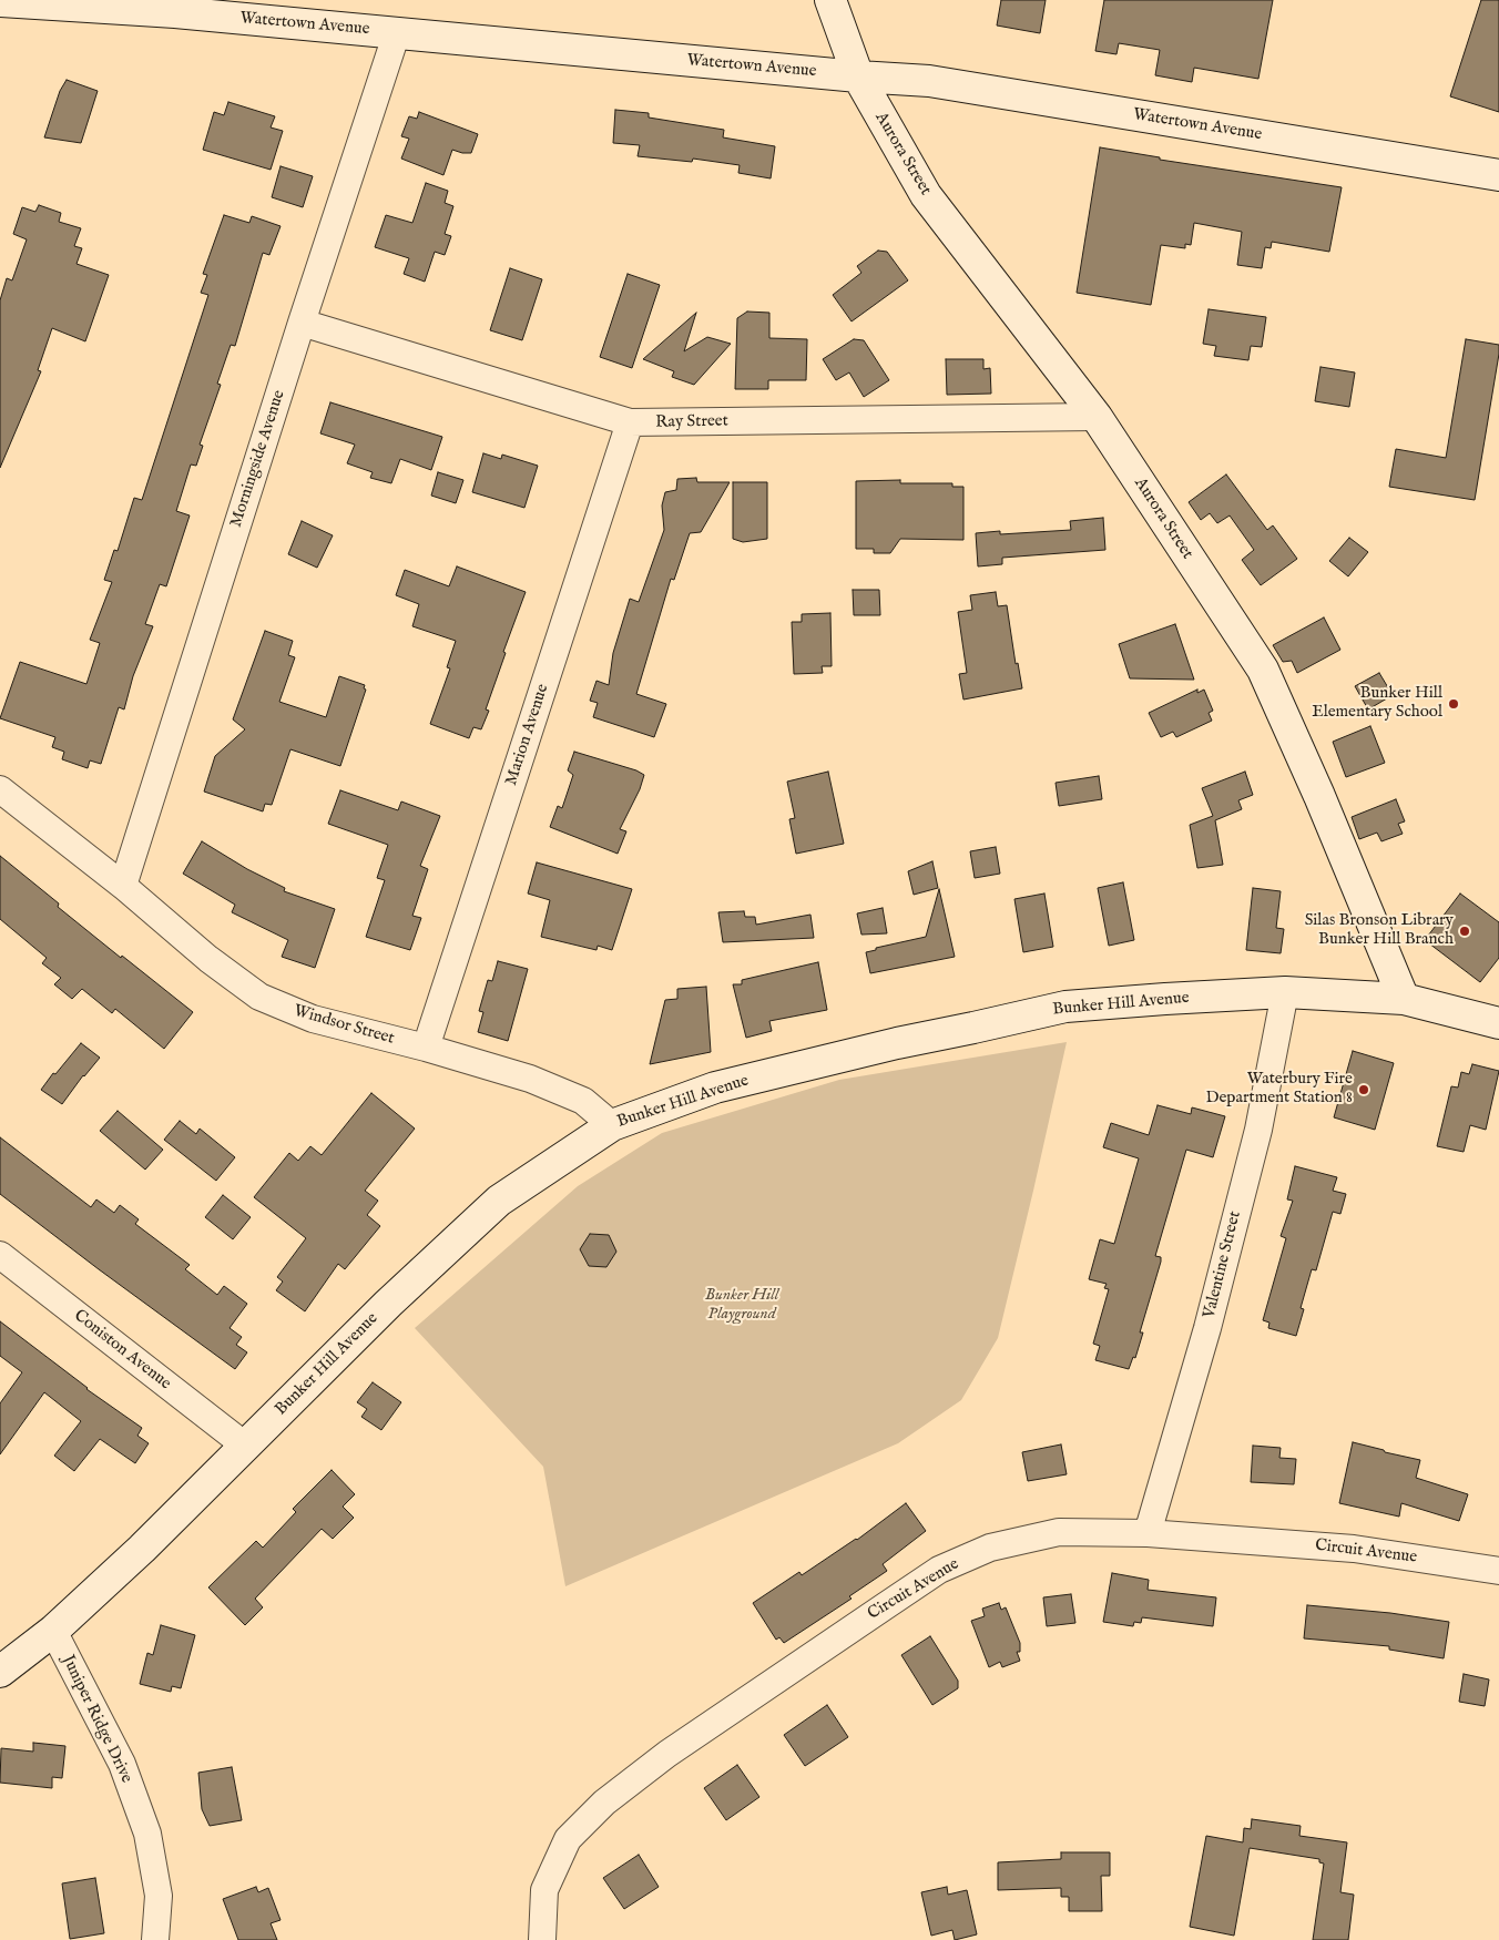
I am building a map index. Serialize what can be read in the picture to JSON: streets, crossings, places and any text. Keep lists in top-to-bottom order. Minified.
{"streets":{"main road":["Watertown Avenue","Aurora Street","Bunker Hill Avenue"],"street":["Ray Street","Morningside Avenue","Marion Avenue","Windsor Street","Valentine Street","Coniston Avenue","Circuit Avenue","Juniper Ridge Drive"]},"crossings":[["Watertown Avenue","Aurora Street"],["Watertown Avenue","Morningside Avenue"],["Aurora Street","Ray Street"],["Aurora Street","Bunker Hill Avenue"],["Ray Street","Morningside Avenue"],["Ray Street","Marion Avenue"],["Morningside Avenue","Windsor Street"],["Marion Avenue","Windsor Street"],["Bunker Hill Avenue","Windsor Street"],["Bunker Hill Avenue","Valentine Street"],["Bunker Hill Avenue","Coniston Avenue"],["Bunker Hill Avenue","Juniper Ridge Drive"],["Valentine Street","Circuit Avenue"]],"parks":["Bunker Hill Playground"],"places":["Bunker Hill Elementary School","Silas Bronson Library Bunker Hill Branch","Waterbury Fire Department Station 8"]}
